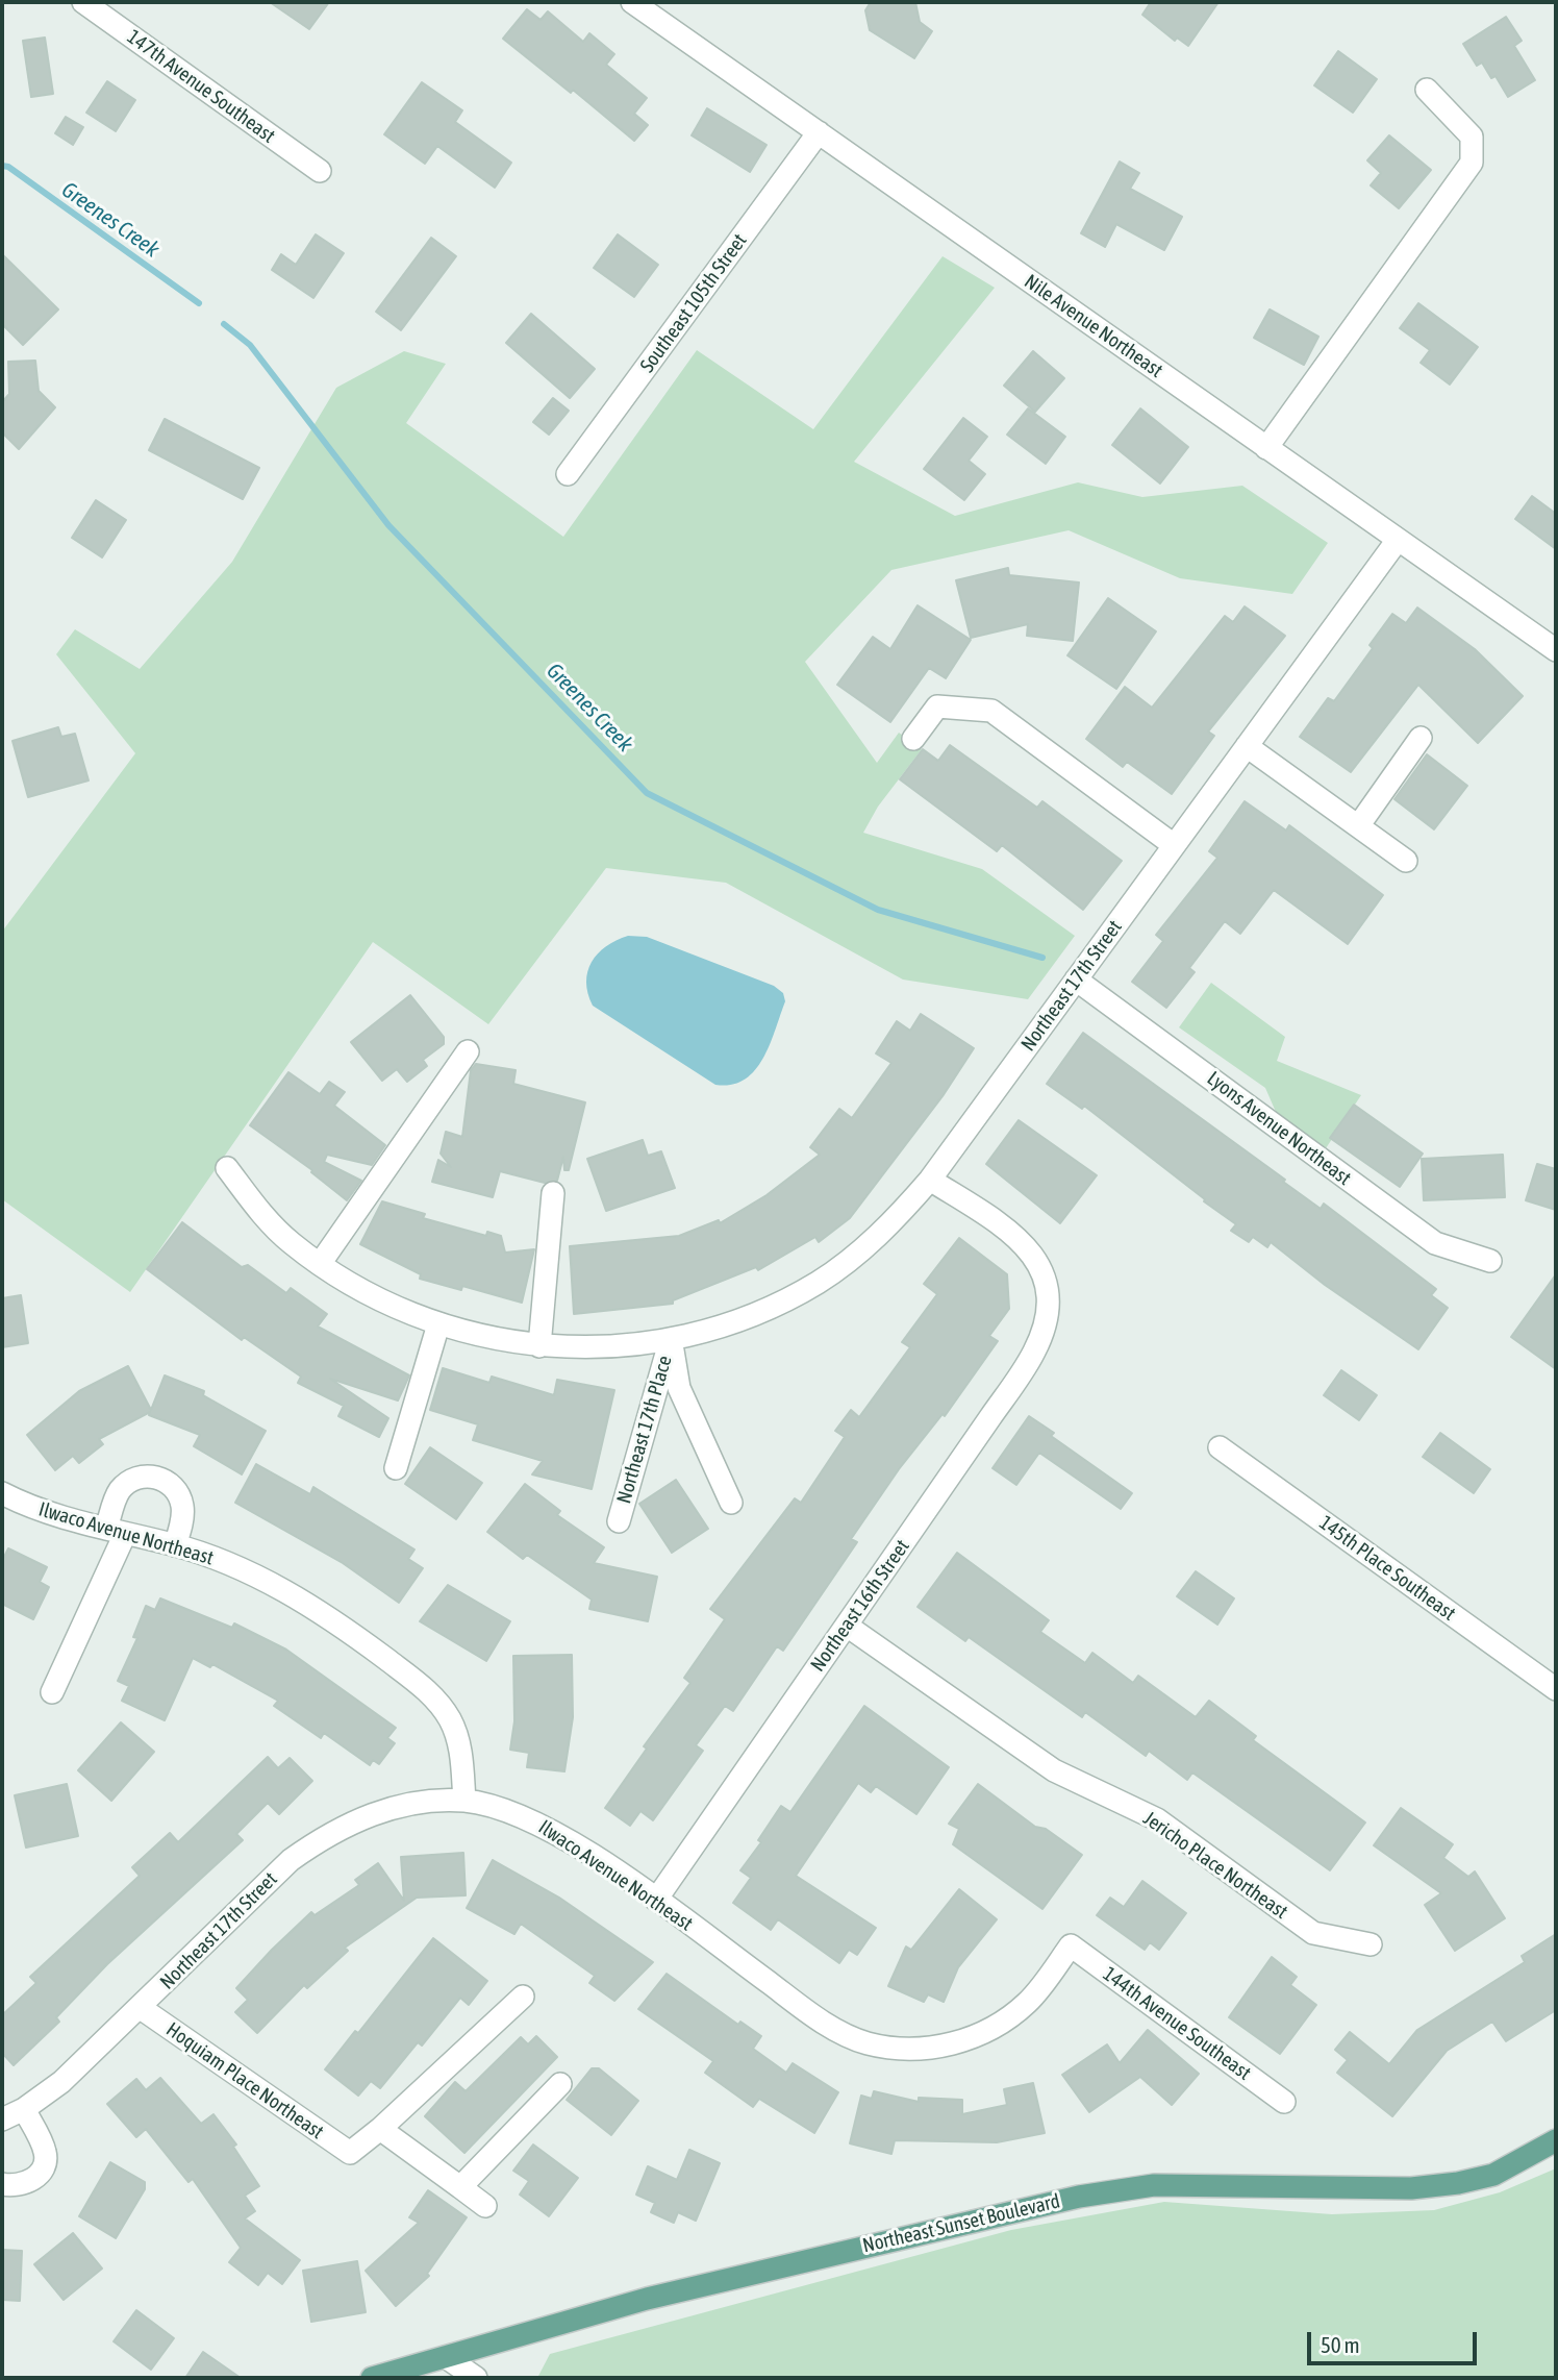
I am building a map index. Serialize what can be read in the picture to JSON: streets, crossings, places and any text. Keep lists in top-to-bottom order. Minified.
{"streets":{"main road":["Northeast Sunset Boulevard"],"street":["147th Avenue Southeast","Southeast 105th Street","Nile Avenue Northeast","Northeast 17th Street","Lyons Avenue Northeast","Northeast 17th Place","Ilwaco Avenue Northeast","145th Place Southeast","Northeast 16th Street","Jericho Place Northeast","144th Avenue Southeast","Hoquiam Place Northeast"]},"crossings":[["Southeast 105th Street","Nile Avenue Northeast"],["Nile Avenue Northeast","Northeast 17th Street"],["Northeast 17th Street","Lyons Avenue Northeast"],["Northeast 17th Street","Northeast 17th Place"],["Northeast 17th Street","Ilwaco Avenue Northeast"],["Northeast 17th Street","Northeast 16th Street"],["Northeast 17th Street","Hoquiam Place Northeast"],["Ilwaco Avenue Northeast","Northeast 16th Street"],["Ilwaco Avenue Northeast","144th Avenue Southeast"],["Northeast 16th Street","Jericho Place Northeast"]],"water":["Greenes Creek"],"scale_bar":"50 m"}
